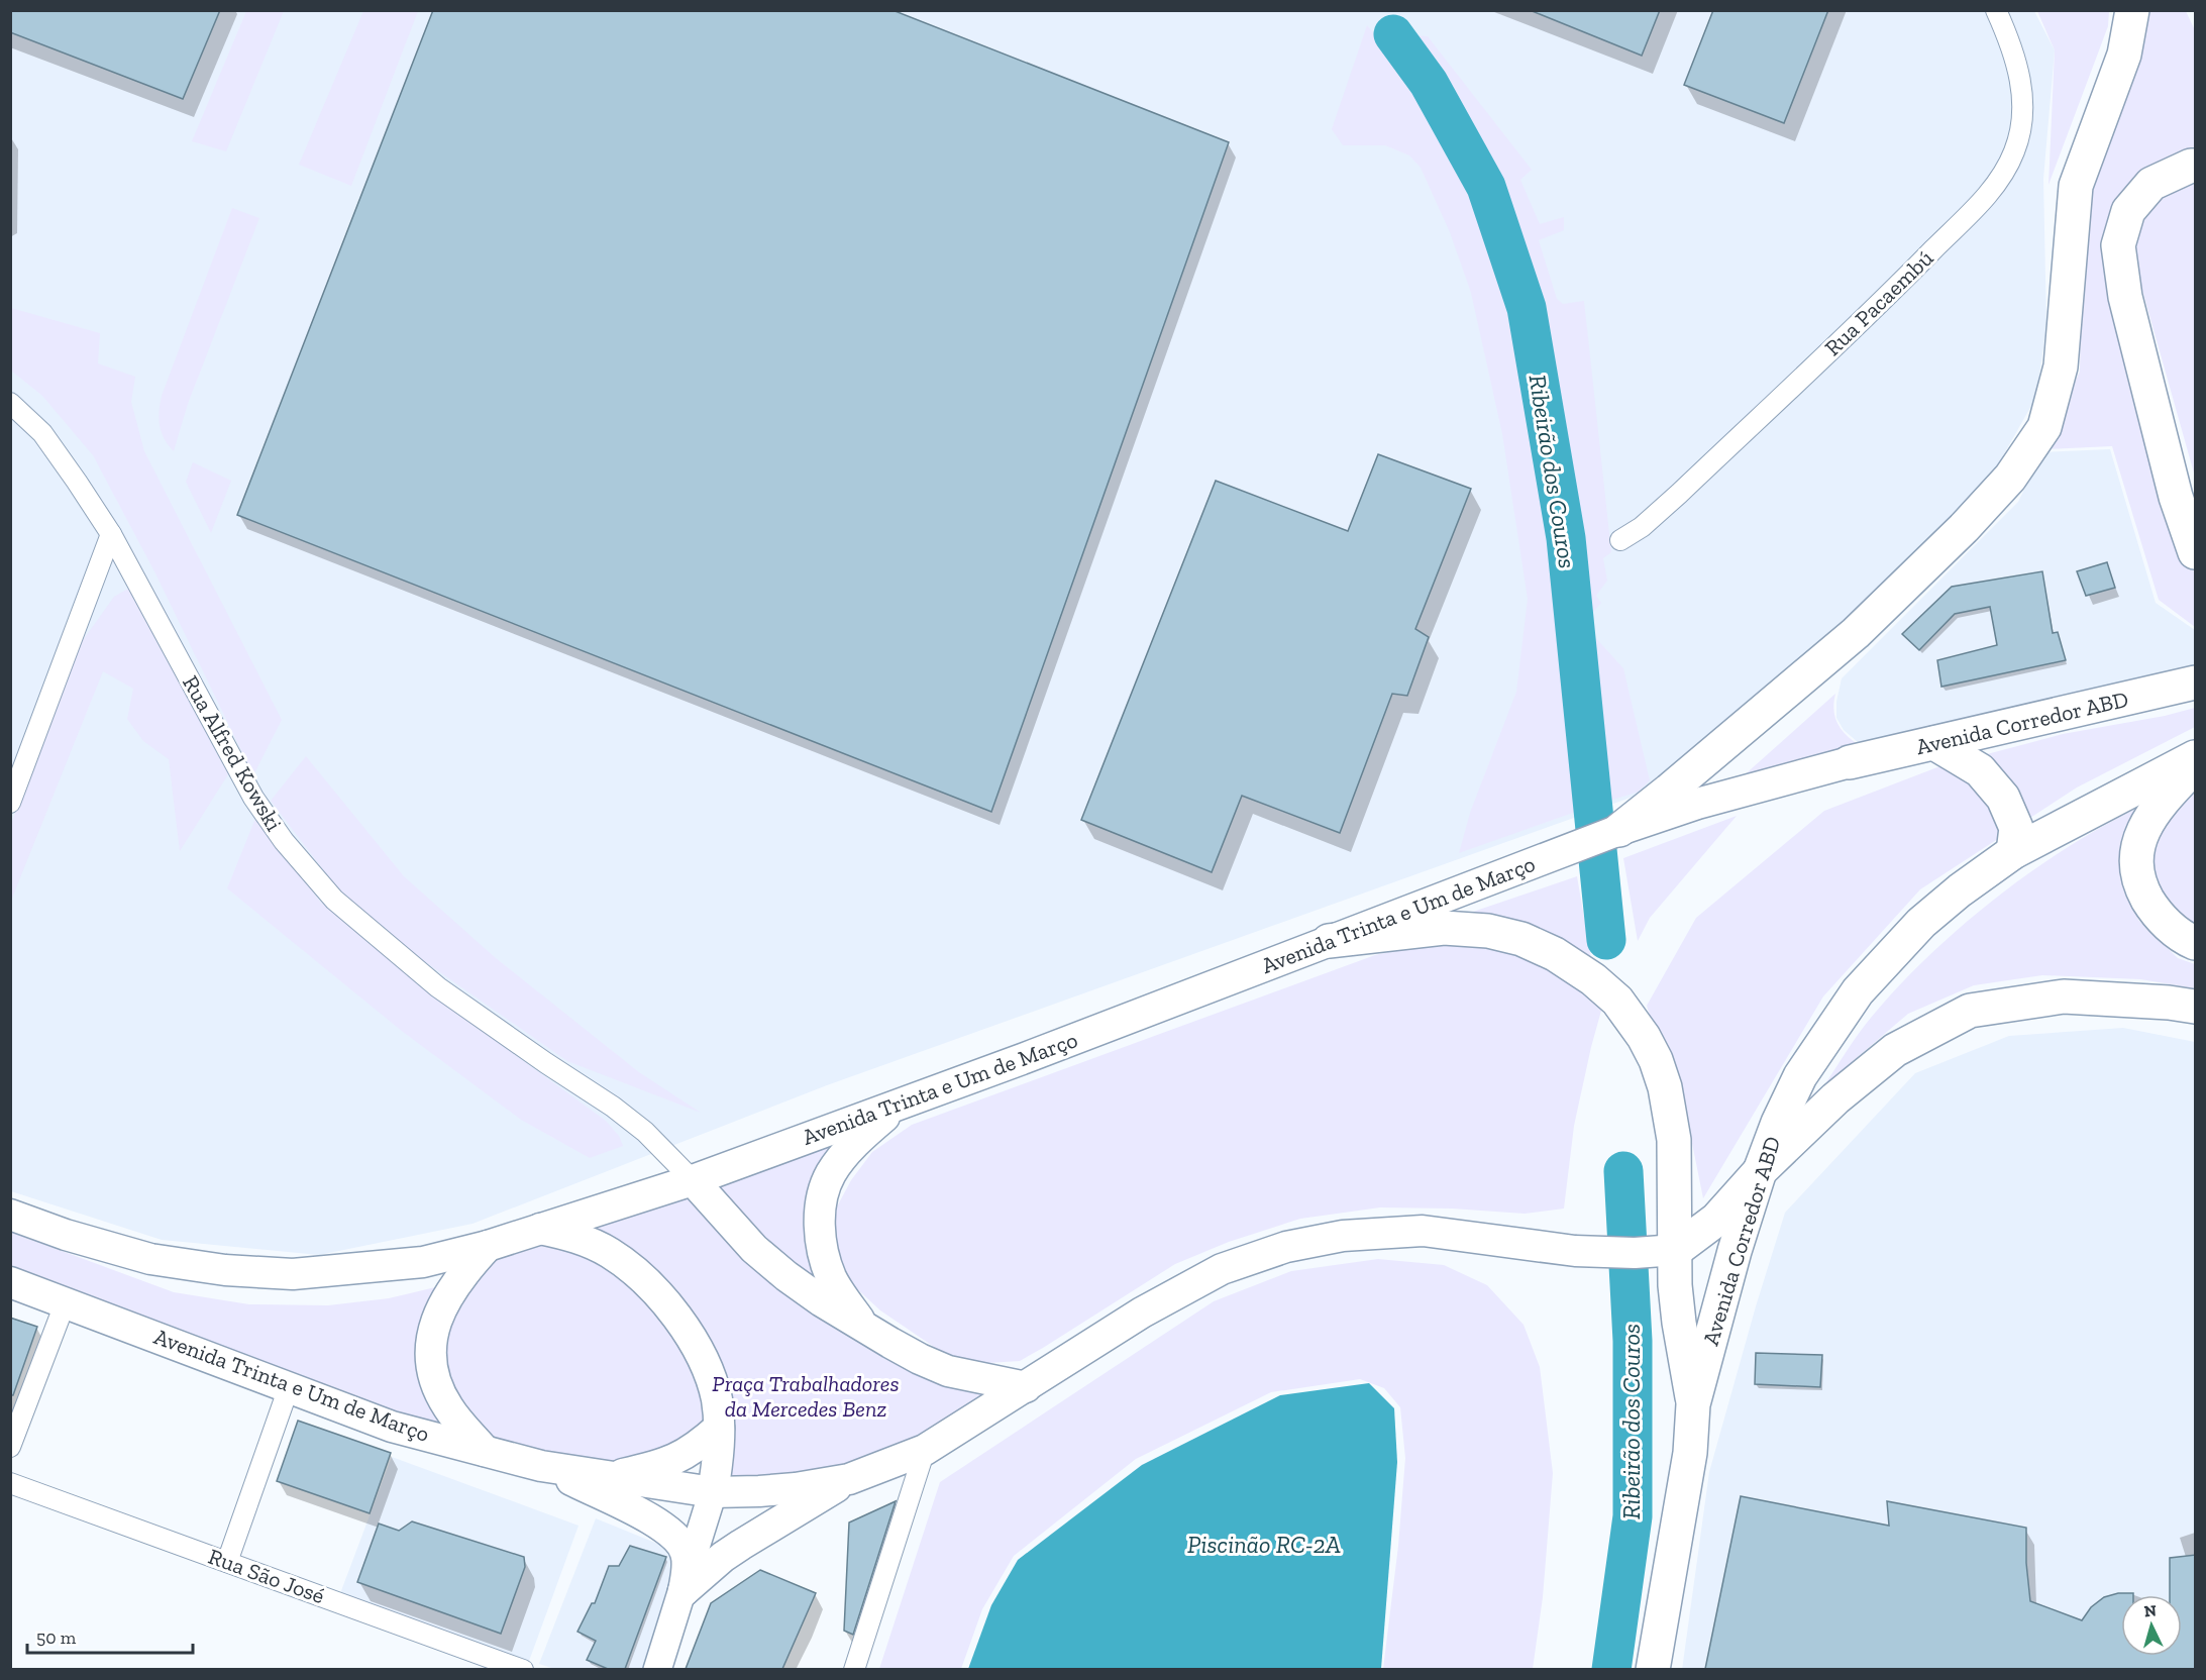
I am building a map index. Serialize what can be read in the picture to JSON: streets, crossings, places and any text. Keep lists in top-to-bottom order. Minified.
{"streets":{"highway":["Avenida Corredor ABD"],"main road":["Avenida Trinta e Um de Março"],"street":["Rua Pacaembú","Rua Alfred Kowski","Rua São José"]},"crossings":[["Avenida Corredor ABD","Avenida Trinta e Um de Março"],["Rua Alfred Kowski","Avenida Trinta e Um de Março"]],"water":["Ribeirão dos Couros","Piscinão RC-2A"],"parks":["Praça Trabalhadores da Mercedes Benz"],"scale_bar":"50 m","north":"top"}
